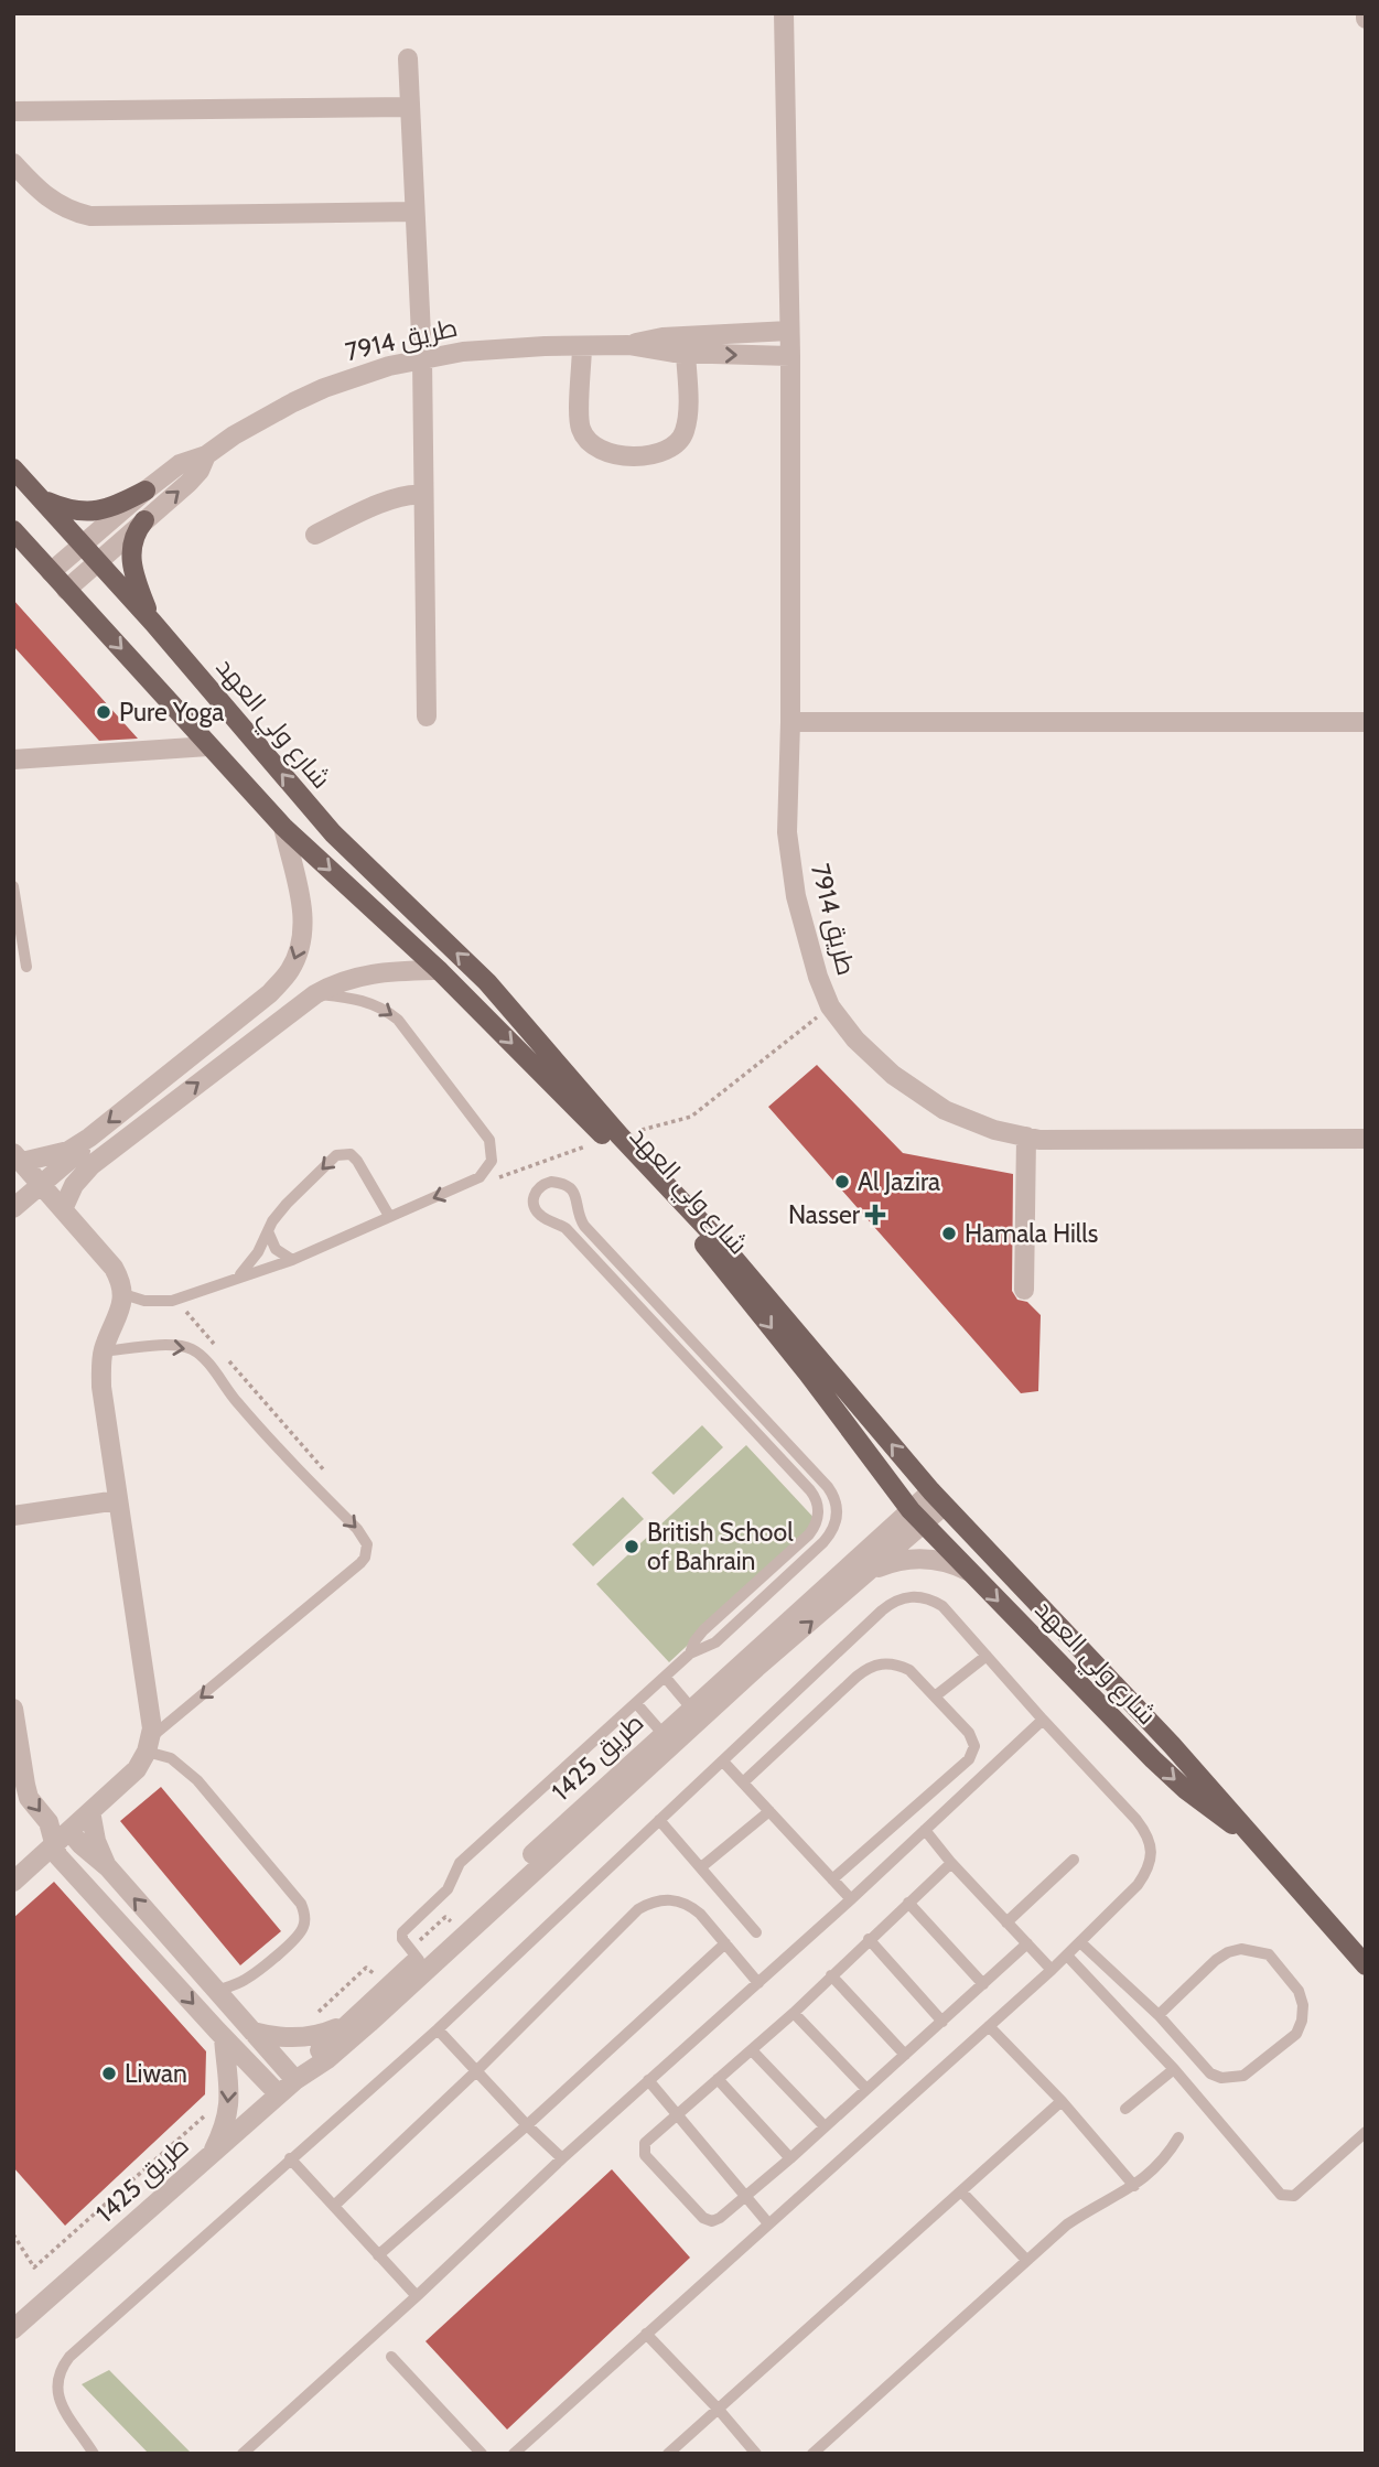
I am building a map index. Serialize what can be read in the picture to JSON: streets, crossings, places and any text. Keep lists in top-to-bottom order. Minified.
{"streets":{"main road":["شارع ولي العهد"],"street":["طريق 7914","طريق 1425"]},"crossings":[["طريق 7914","شارع ولي العهد"],["شارع ولي العهد","طريق 1425"]],"places":{"other":["Pure Yoga","Al Jazira","Hamala Hills","British School of Bahrain","Liwan"],"health":["Nasser"]}}
